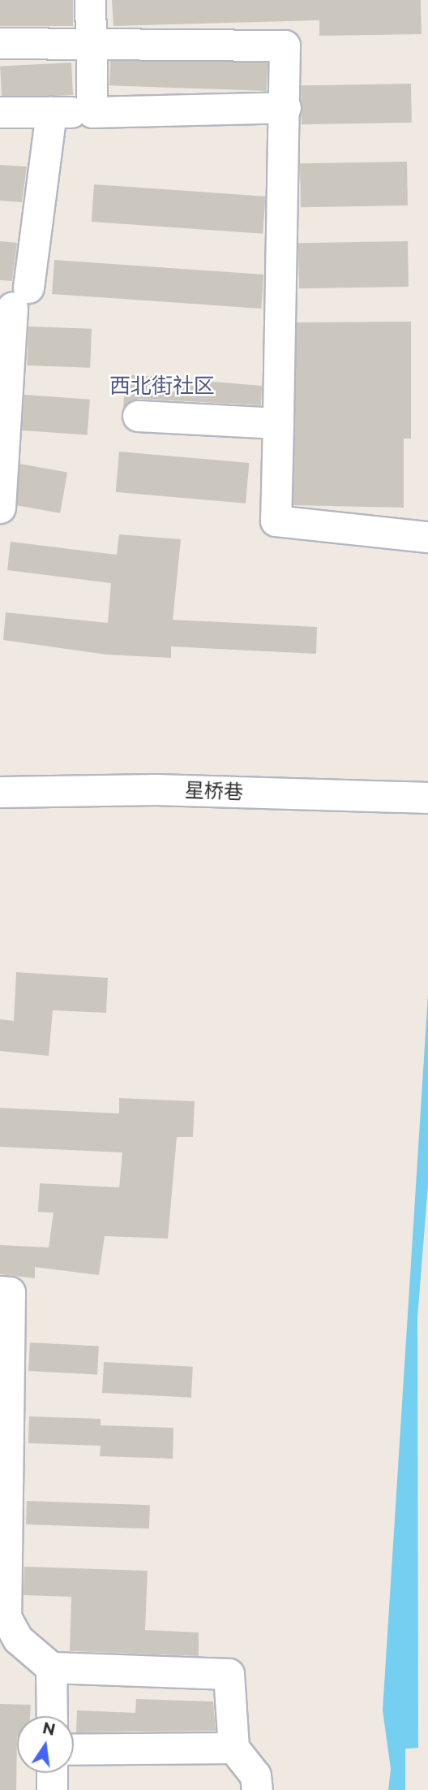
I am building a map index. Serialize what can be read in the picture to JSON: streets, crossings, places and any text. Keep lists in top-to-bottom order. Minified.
{"streets":{"street":["星桥巷"]},"districts":["西北街社区"],"north":"top"}
